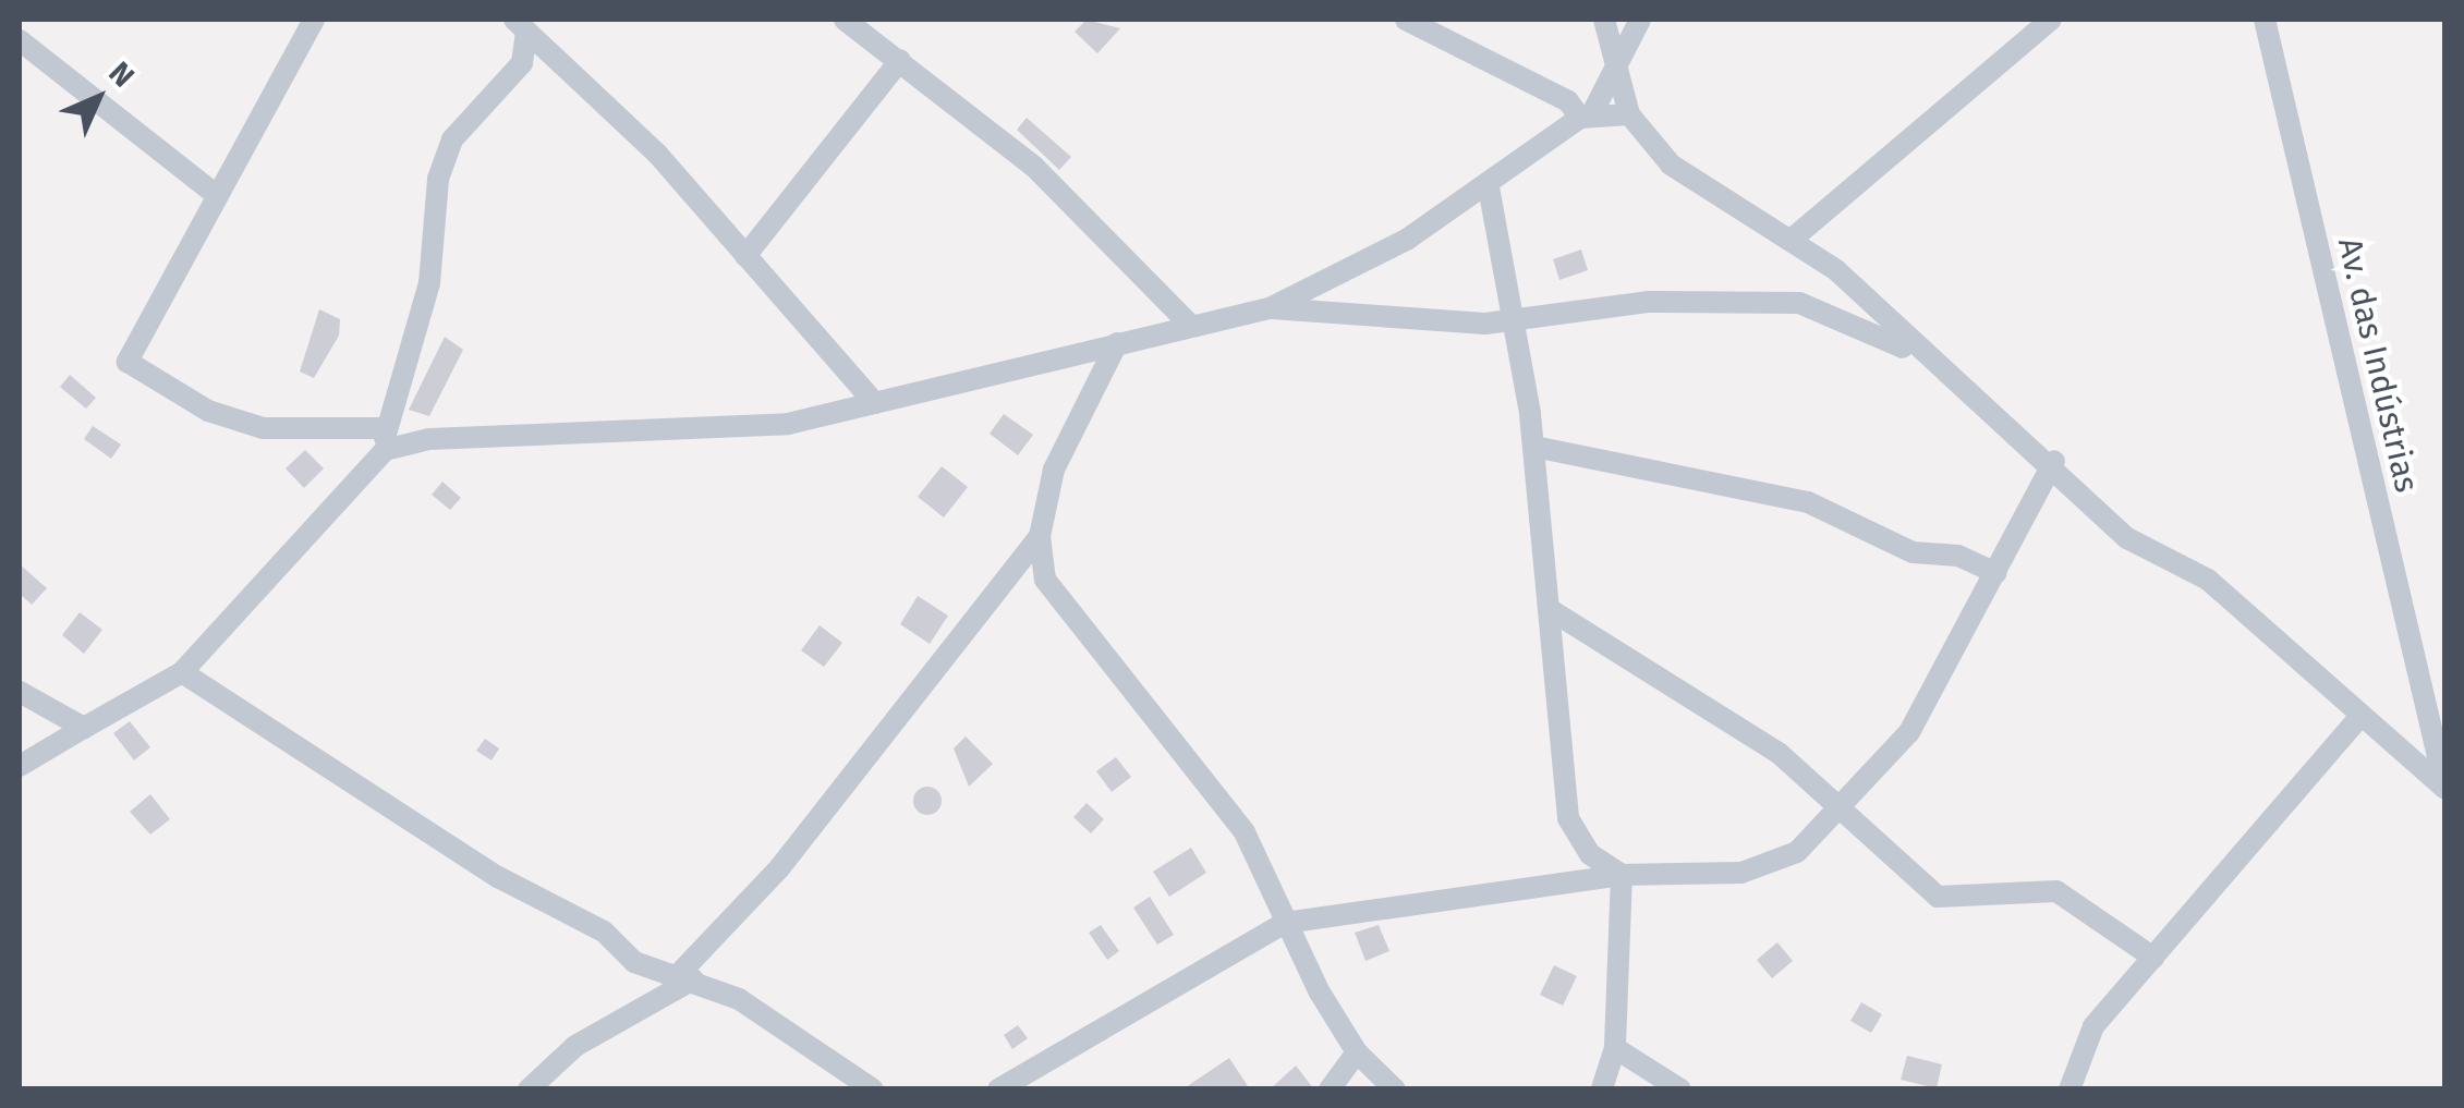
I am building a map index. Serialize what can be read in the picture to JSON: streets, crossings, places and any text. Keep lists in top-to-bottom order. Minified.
{"streets":{"street":["Av. das Indústrias"]},"north":"top right"}
